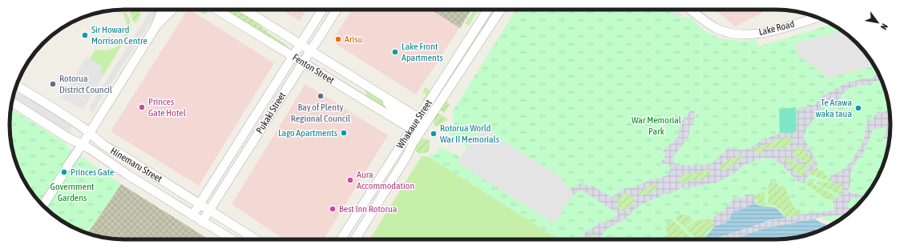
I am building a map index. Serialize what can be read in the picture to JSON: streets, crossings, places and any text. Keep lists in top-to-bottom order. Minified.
{"streets":{"street":["Lake Road","Fenton Street","Pukaki Street","Whakaue Street","Hinemaru Street"]},"crossings":[["Fenton Street","Pukaki Street"],["Fenton Street","Whakaue Street"],["Pukaki Street","Hinemaru Street"]],"parks":["War Memorial Park","Government Gardens"],"places":["Sir Howard Morrison Centre","Arisu","Lake Front Apartments","Rotorua District Council","Bay of Plenty Regional Council","Princes Gate Hotel","Te Arawa waka taua","Lago Apartments","Rotorua World War II Memorials","Princes Gate","Aura Accommodation","Best Inn Rotorua"],"north":"bottom right"}
